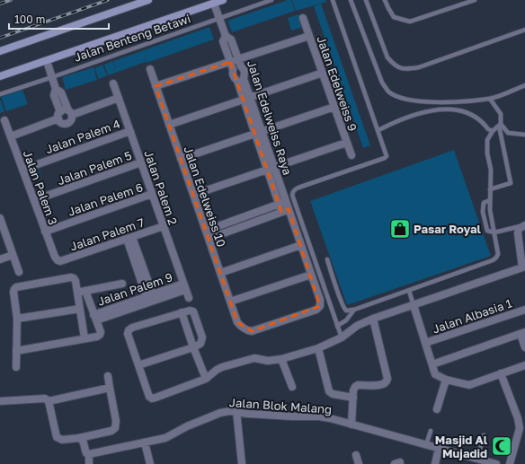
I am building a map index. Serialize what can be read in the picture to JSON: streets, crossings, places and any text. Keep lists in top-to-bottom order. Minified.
{"streets":{"main road":["Jalan Benteng Betawi"],"street":["Jalan Edelweiss 9","Jalan Edelweiss Raya","Jalan Palem 4","Jalan Palem 5","Jalan Palem 3","Jalan Palem 2","Jalan Edelweiss 10","Jalan Palem 6","Jalan Palem 7","Jalan Palem 9","Jalan Albasia 1","Jalan Blok Malang"]},"crossings":[["Jalan Benteng Betawi","Jalan Edelweiss Raya"],["Jalan Edelweiss Raya","Jalan Edelweiss 10"],["Jalan Palem 4","Jalan Palem 3"],["Jalan Palem 4","Jalan Palem 2"],["Jalan Palem 5","Jalan Palem 3"],["Jalan Palem 5","Jalan Palem 2"],["Jalan Palem 3","Jalan Palem 6"],["Jalan Palem 3","Jalan Palem 7"],["Jalan Palem 2","Jalan Palem 6"],["Jalan Palem 2","Jalan Palem 7"],["Jalan Palem 2","Jalan Palem 9"]],"places":{"shop":["Pasar Royal"],"mosque":["Masjid Al Mujadid"]},"scale_bar":"100 m"}
